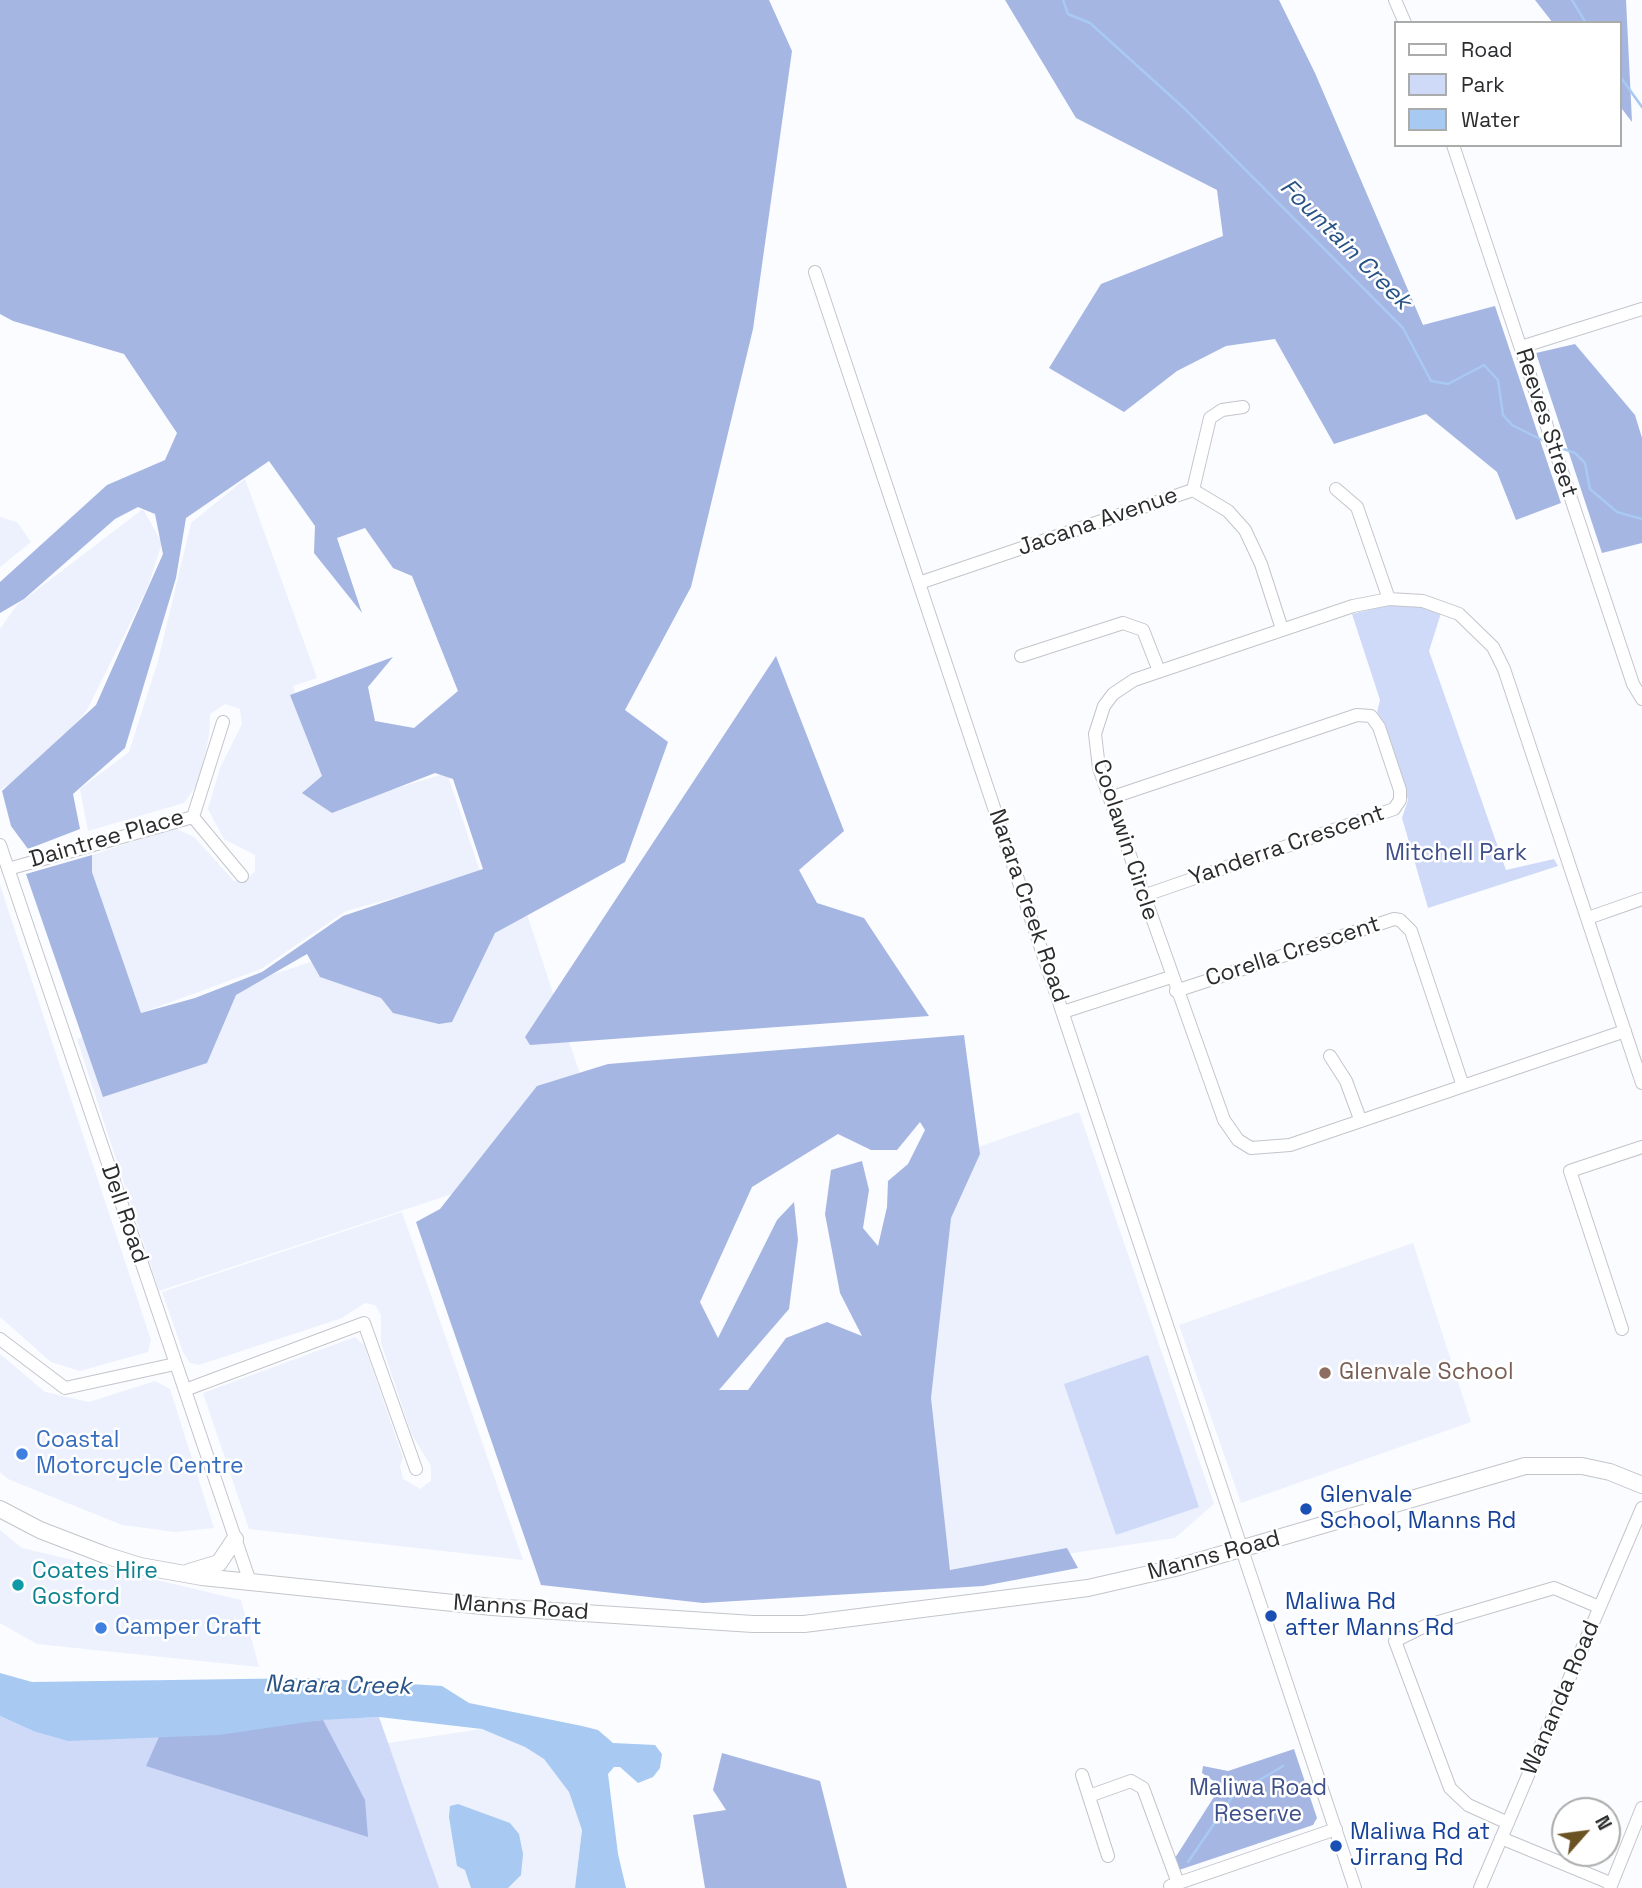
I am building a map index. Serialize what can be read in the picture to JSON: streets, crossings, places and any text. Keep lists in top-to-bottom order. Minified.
{"streets":{"main road":["Manns Road"],"street":["Reeves Street","Jacana Avenue","Daintree Place","Coolawin Circle","Yanderra Crescent","Narara Creek Road","Corella Crescent","Dell Road","Wananda Road"]},"crossings":[["Jacana Avenue","Coolawin Circle"],["Jacana Avenue","Narara Creek Road"],["Daintree Place","Dell Road"],["Coolawin Circle","Yanderra Crescent"],["Coolawin Circle","Corella Crescent"],["Narara Creek Road","Manns Road"],["Dell Road","Manns Road"]],"water":["Fountain Creek","Narara Creek"],"parks":["Mitchell Park","Maliwa Road Reserve"],"places":["Glenvale School","Coastal Motorcycle Centre","Glenvale School, Manns Rd","Coates Hire Gosford","Maliwa Rd after Manns Rd","Camper Craft","Maliwa Rd at Jirrang Rd"],"legend":["Road","Park","Water"],"north":"top right"}
